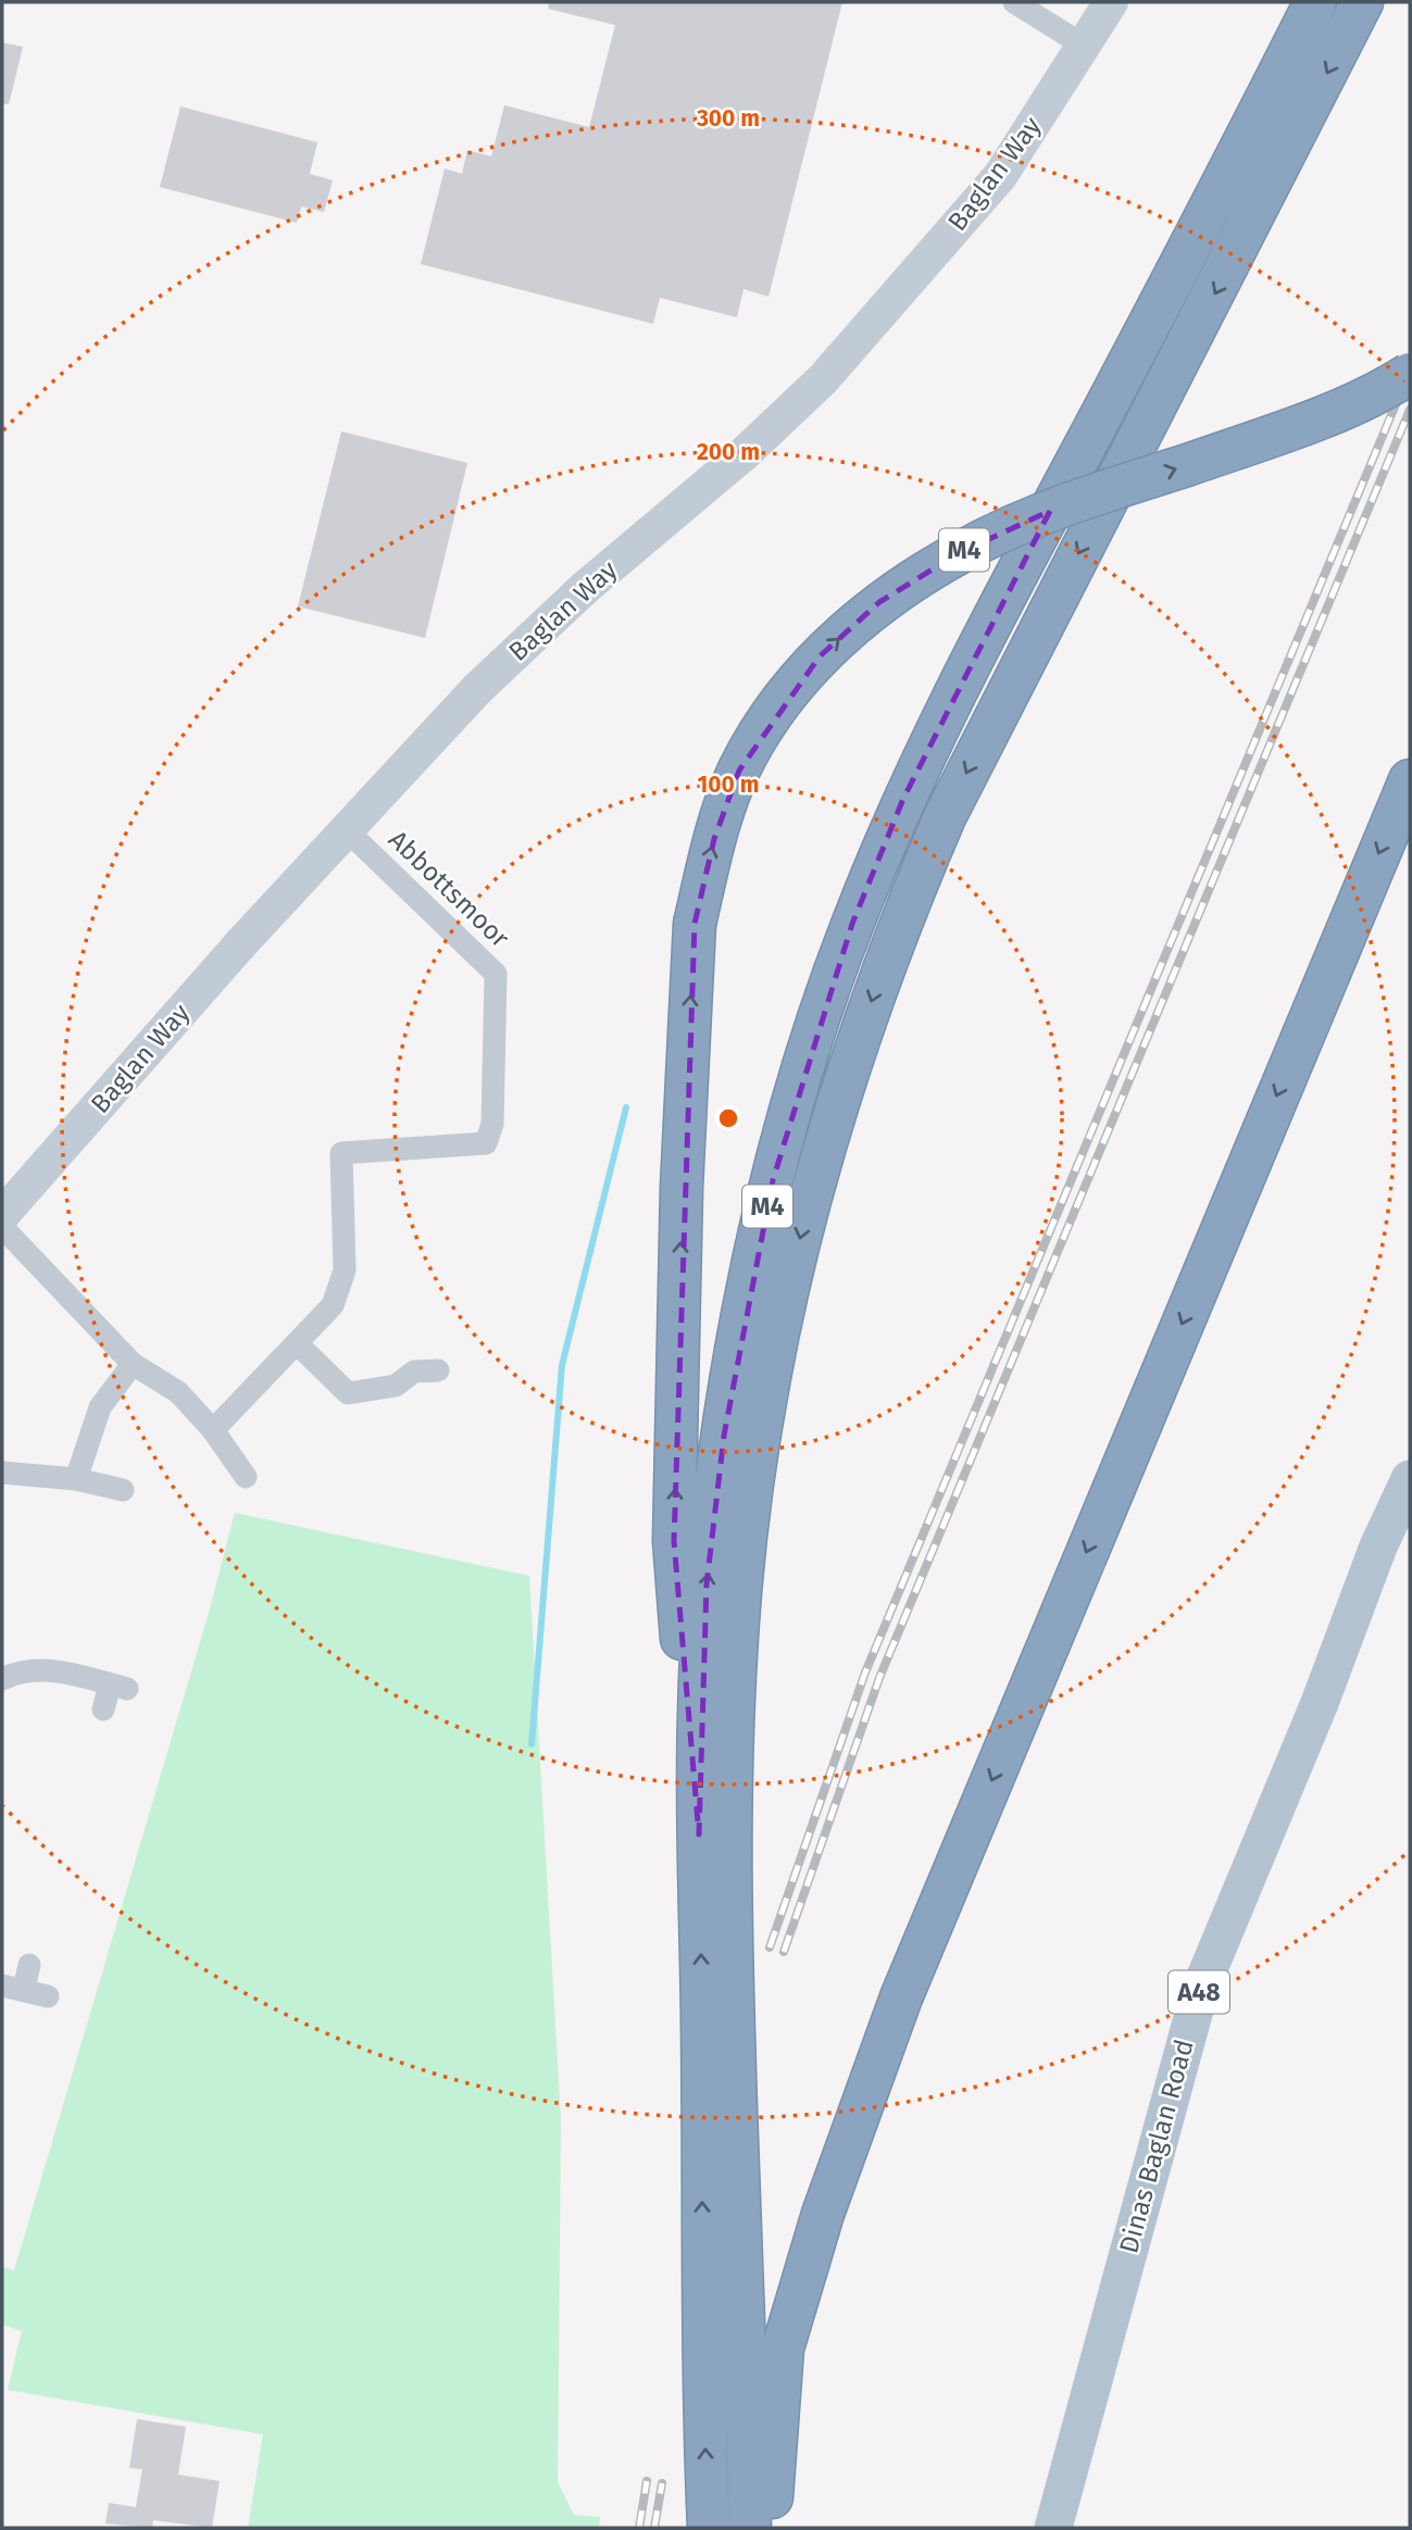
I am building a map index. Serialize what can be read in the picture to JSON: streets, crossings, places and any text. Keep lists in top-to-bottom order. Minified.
{"streets":{"highway":["M4"],"main road":["A48","Dinas Baglan Road"],"street":["Baglan Way","Abbottsmoor"]},"crossings":[["Baglan Way","Abbottsmoor"]],"rings":["300 m","200 m","100 m"]}
